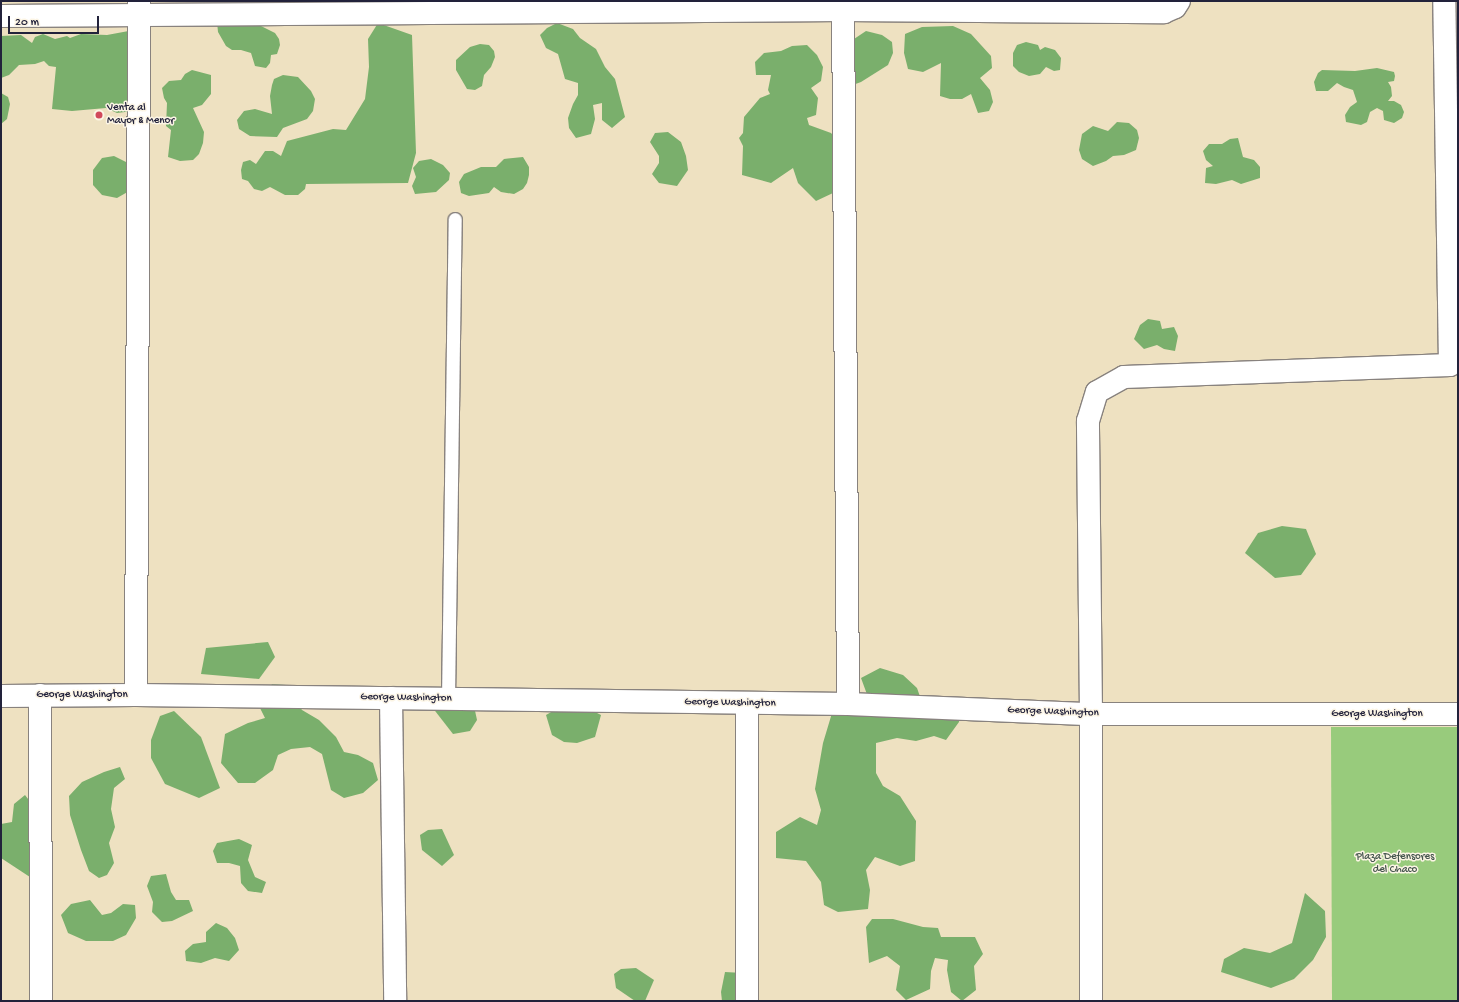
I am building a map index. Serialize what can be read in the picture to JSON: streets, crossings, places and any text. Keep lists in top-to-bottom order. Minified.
{"streets":{"street":["George Washington"]},"parks":["Plaza Defensores del Chaco"],"places":["Venta al Mayor & Menor"],"scale_bar":"20 m"}
